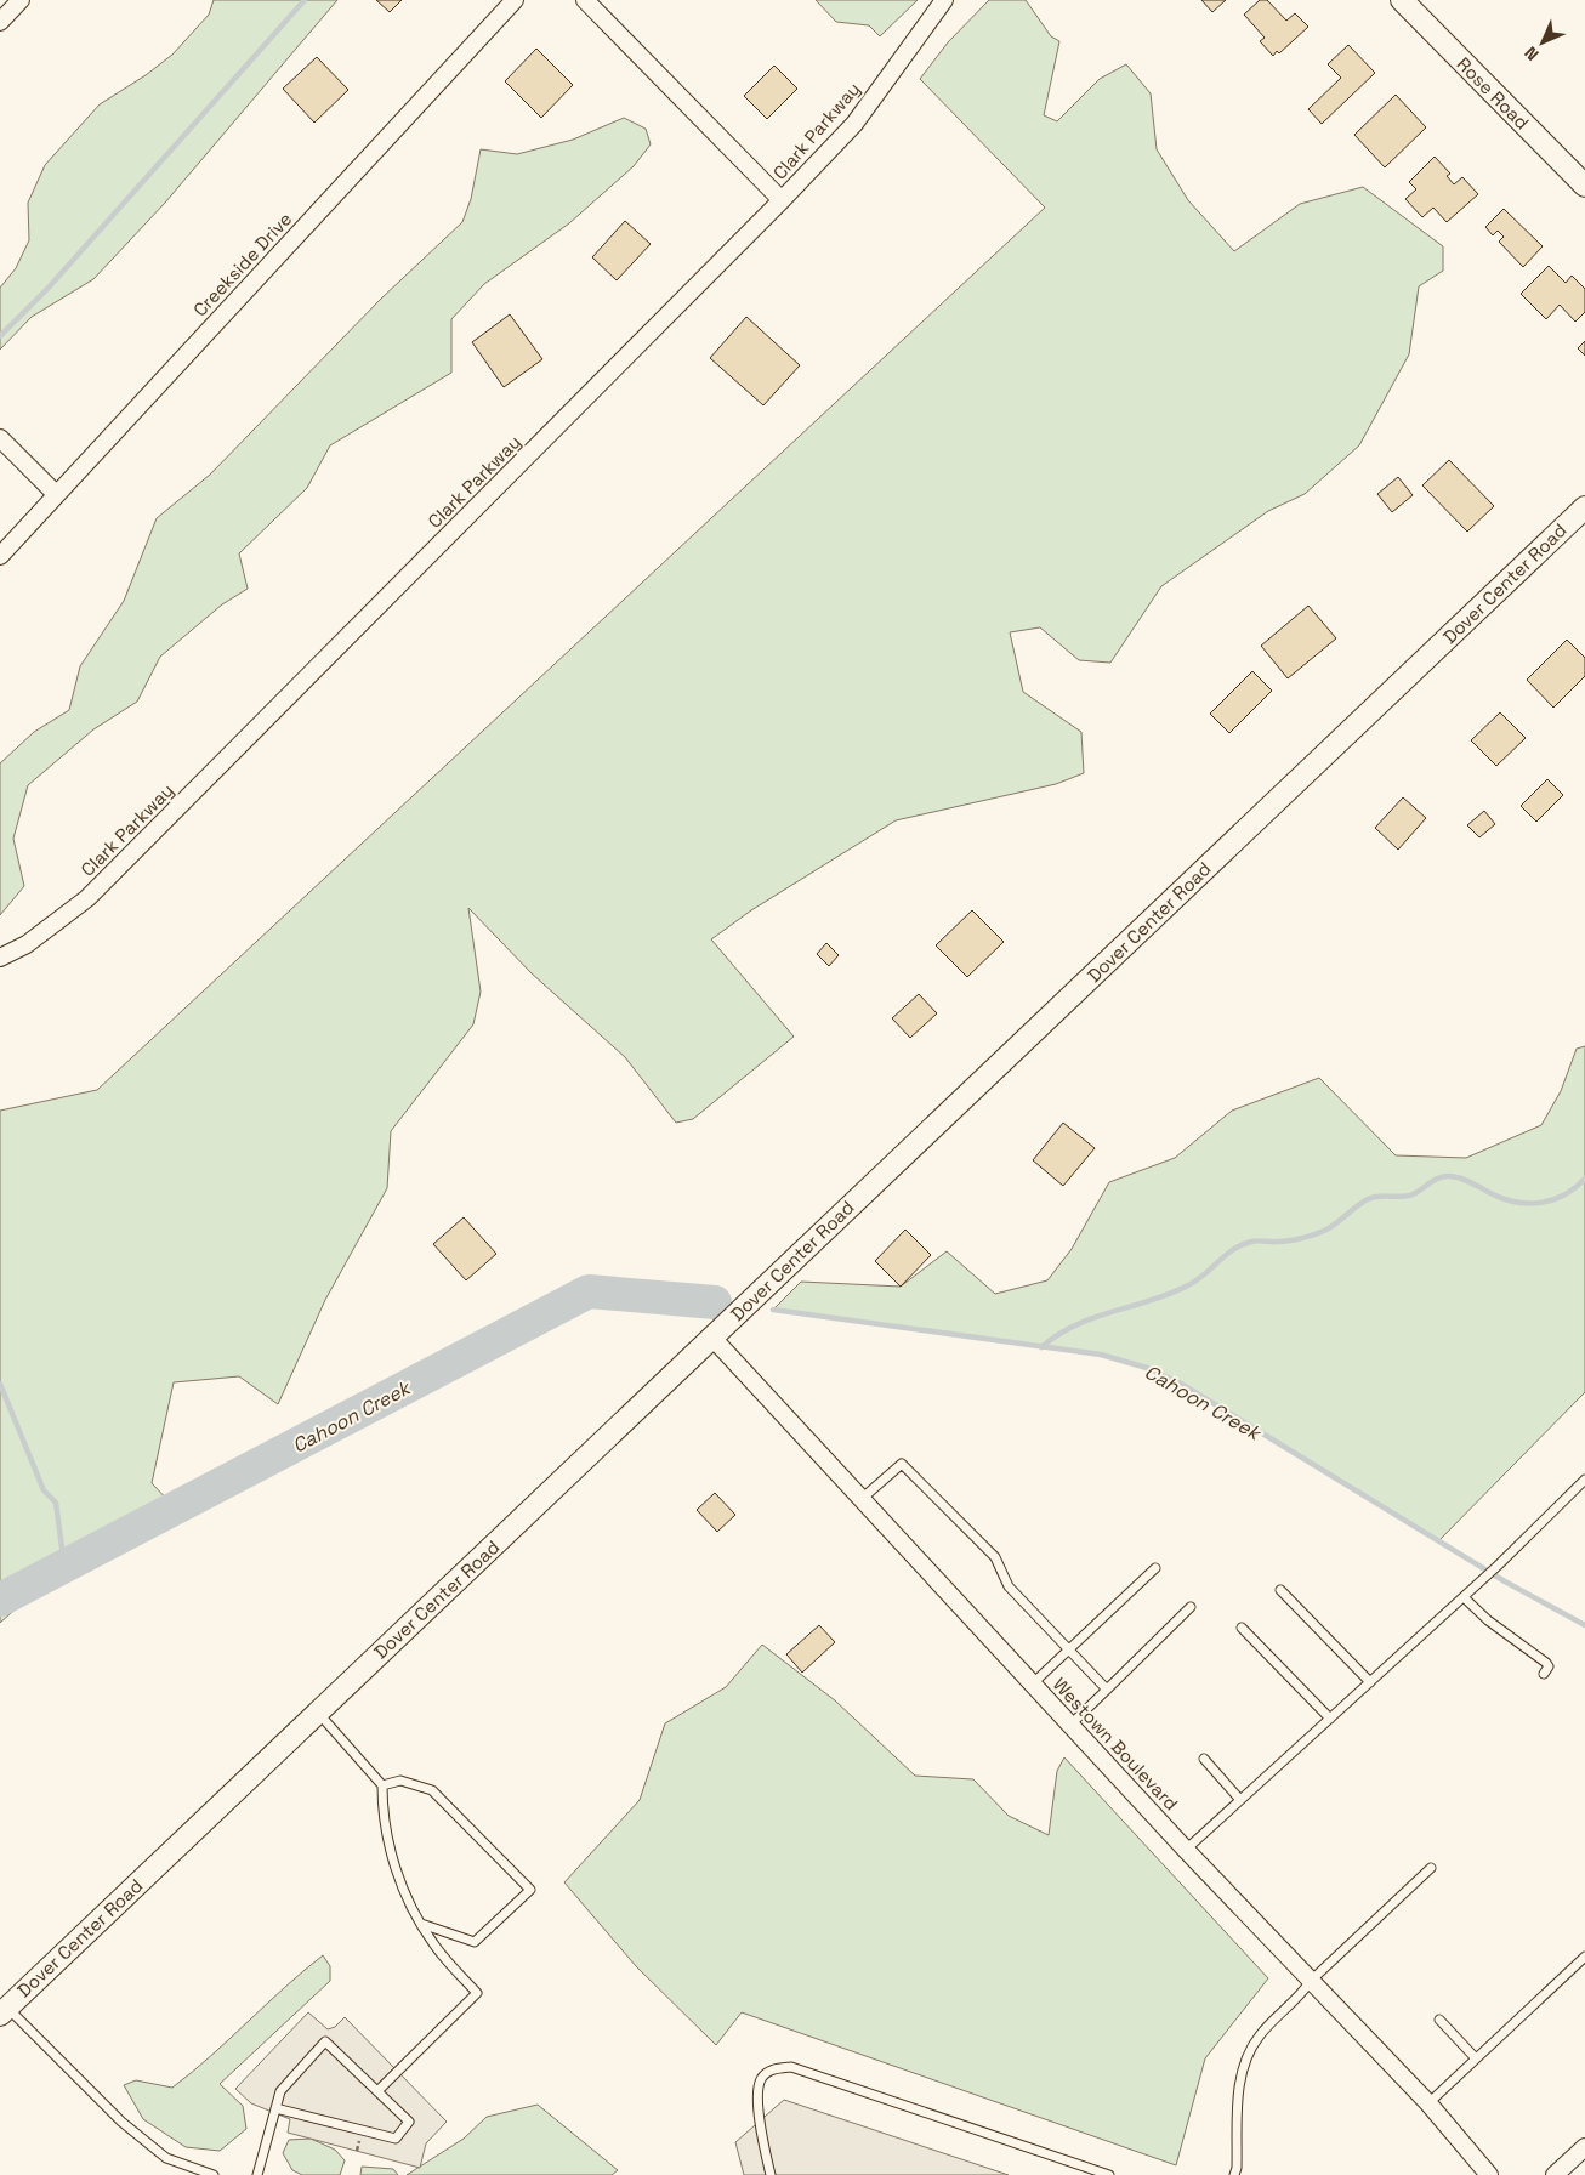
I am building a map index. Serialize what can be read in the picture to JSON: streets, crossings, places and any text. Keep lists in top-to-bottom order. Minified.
{"streets":{"street":["Rose Road","Clark Parkway","Creekside Drive","Dover Center Road","Westown Boulevard"]},"crossings":[["Dover Center Road","Westown Boulevard"]],"water":["Cahoon Creek"],"north":"bottom left"}
